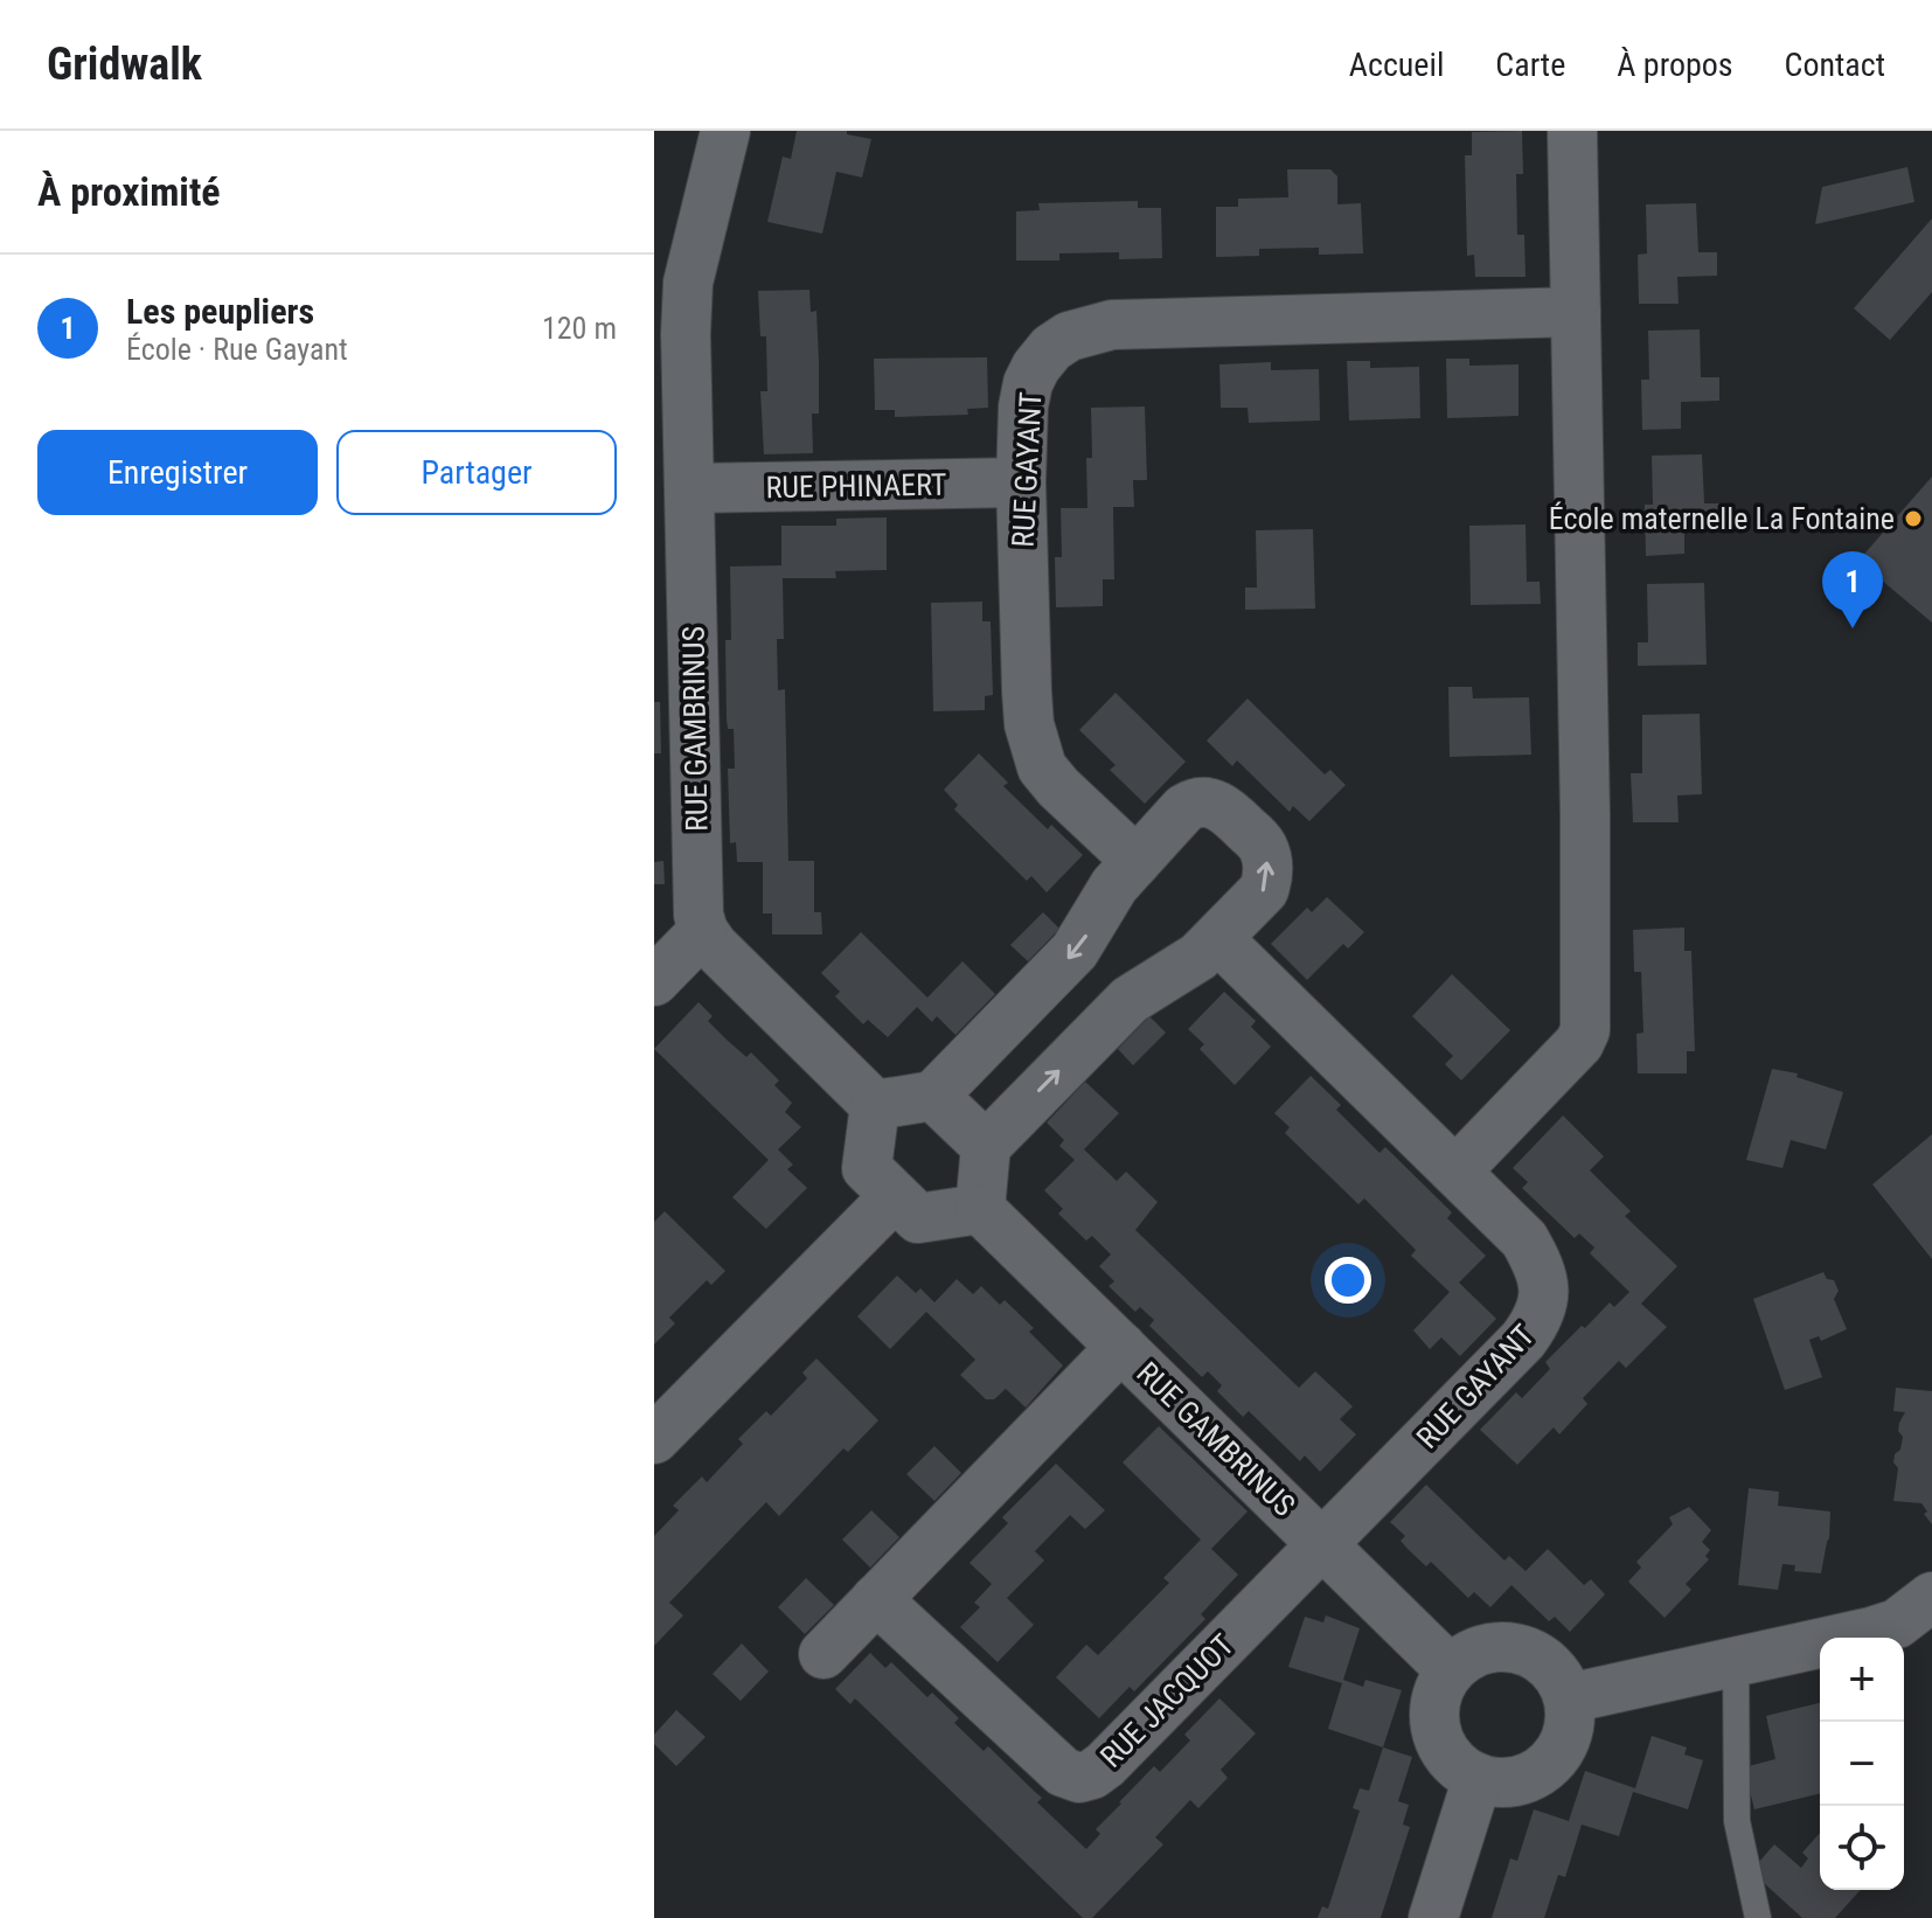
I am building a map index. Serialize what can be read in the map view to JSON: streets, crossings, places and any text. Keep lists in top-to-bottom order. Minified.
{"streets":{"street":["RUE GAYANT","RUE PHINAERT","RUE GAMBRINUS","RUE JACQUOT"]},"crossings":[["RUE GAYANT","RUE PHINAERT"],["RUE GAYANT","RUE GAMBRINUS"],["RUE GAYANT","RUE JACQUOT"],["RUE PHINAERT","RUE GAMBRINUS"],["RUE GAMBRINUS","RUE JACQUOT"]],"places":["École maternelle La Fontaine"],"page":{"header":"Gridwalk","nav":["Accueil","Carte","À propos","Contact"],"heading":"À proximité","list":[{"mark":"1","name":"Les peupliers","note":"École · Rue Gayant","value":"120 m"}],"buttons":["Enregistrer","Partager"],"pins":"1","map_buttons":["+","−"]}}
